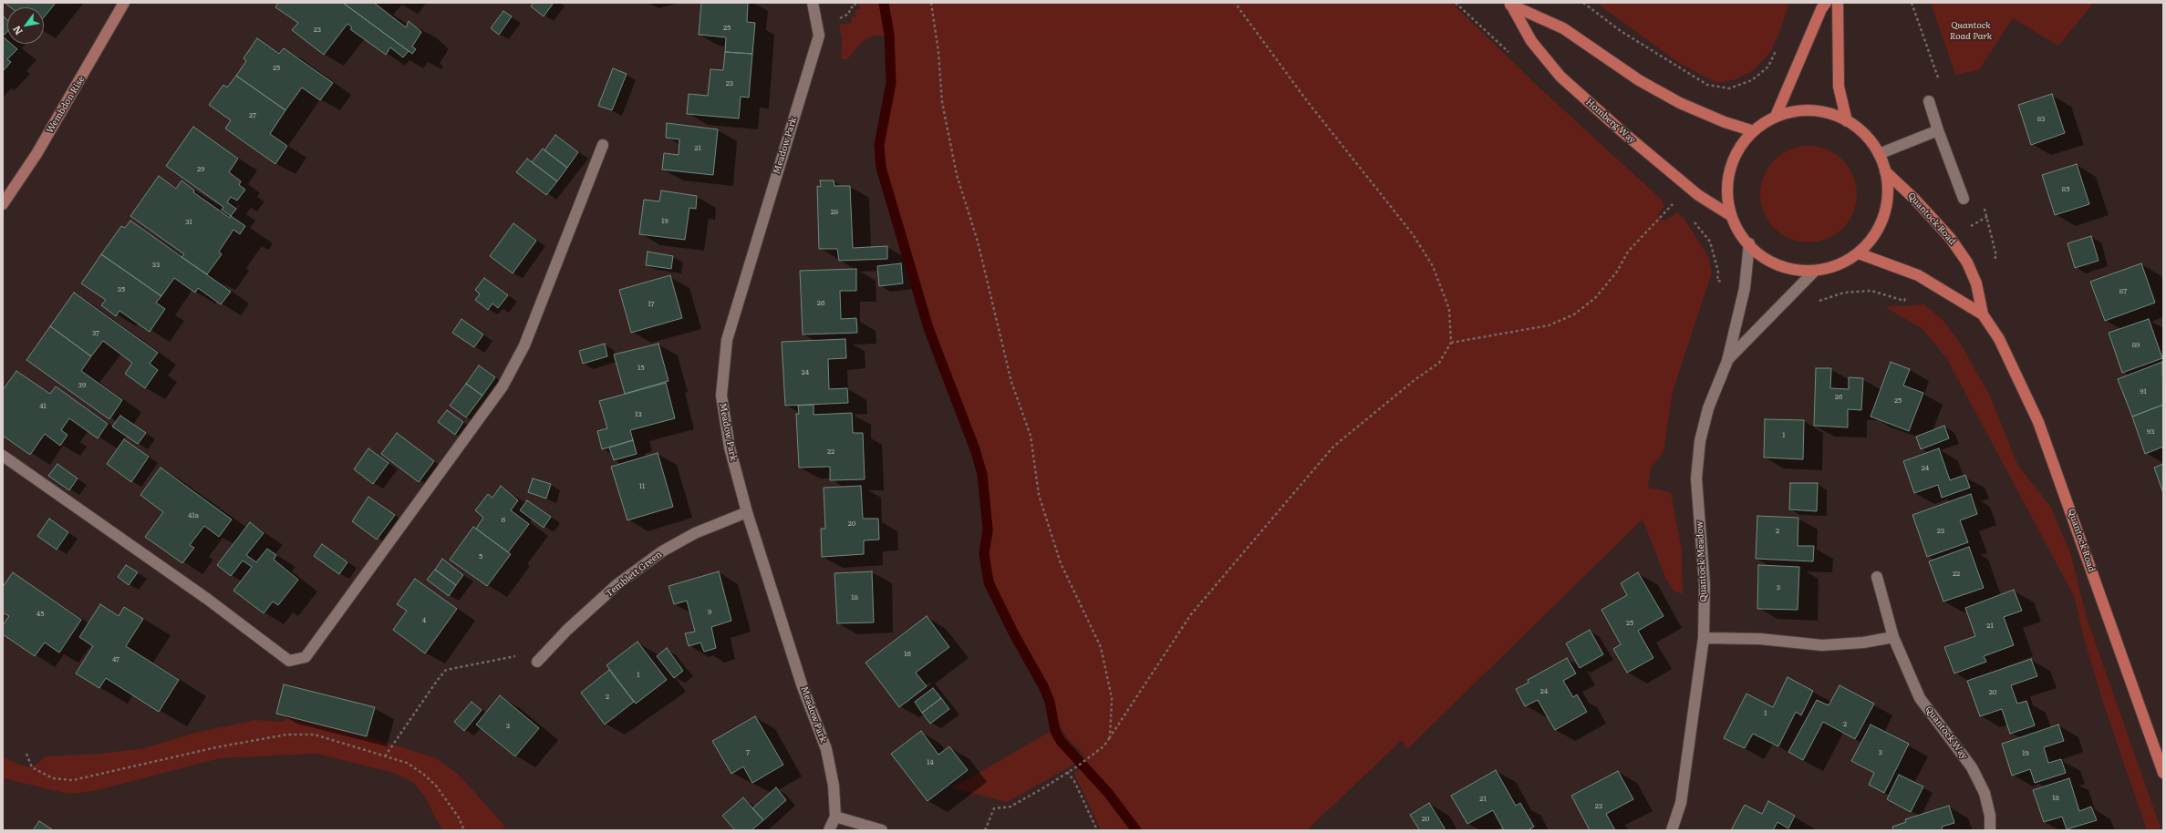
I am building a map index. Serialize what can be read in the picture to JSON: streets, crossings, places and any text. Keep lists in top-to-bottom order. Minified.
{"streets":{"main road":["Wembdon Rise","Homberg Way","Quantock Road"],"street":["Meadow Park","Quantock Meadow","Temblett Green","Quantock Way"]},"crossings":[["Meadow Park","Temblett Green"]],"parks":["Quantock Road Park"],"house_numbers":["25","23","25","23","27","83","21","29","85","28","19","31","33","35","87","26","17","37","89","15","24","39","91","26","25","41","13","93","1","22","24","11","41a","6","20","2","23","5","22","3","18","9","45","4","25","21","16","47","1","24","20","2","1","2","3","7","3","19","14","18","21","23","20"],"north":"bottom left"}
